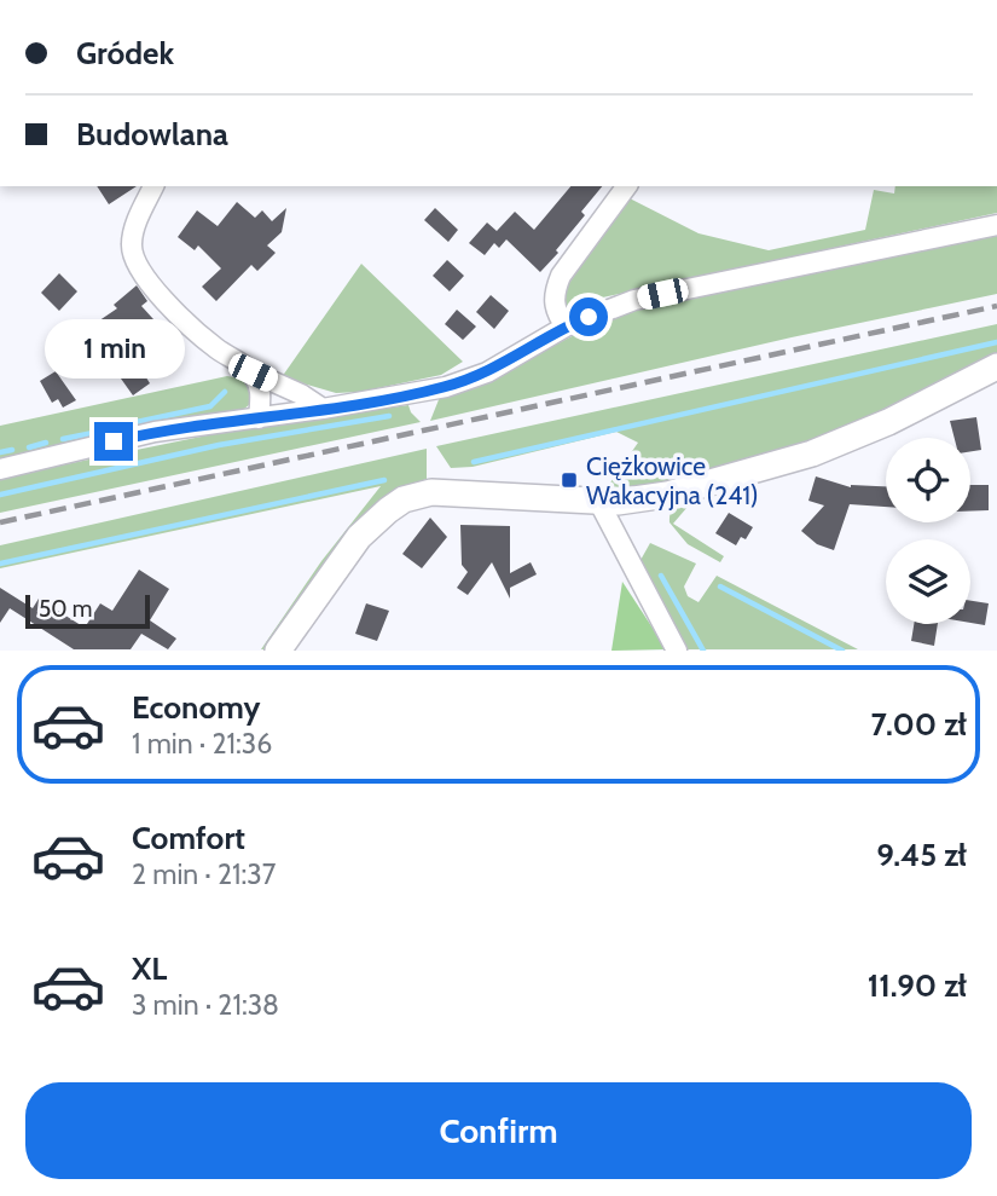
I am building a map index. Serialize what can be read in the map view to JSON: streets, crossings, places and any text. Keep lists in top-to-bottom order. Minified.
{"places":{"transit":["Ciężkowice Wakacyjna (241)"]},"scale_bar":"50 m","page":{"banner":["Gródek","Budowlana"],"bubble":"1 min","scale":"50 m","list":[{"name":"Economy","note":"1 min · 21:36","value":"7.00 zł"},{"name":"Comfort","note":"2 min · 21:37","value":"9.45 zł"},{"name":"XL","note":"3 min · 21:38","value":"11.90 zł"}],"buttons":"Confirm"}}
